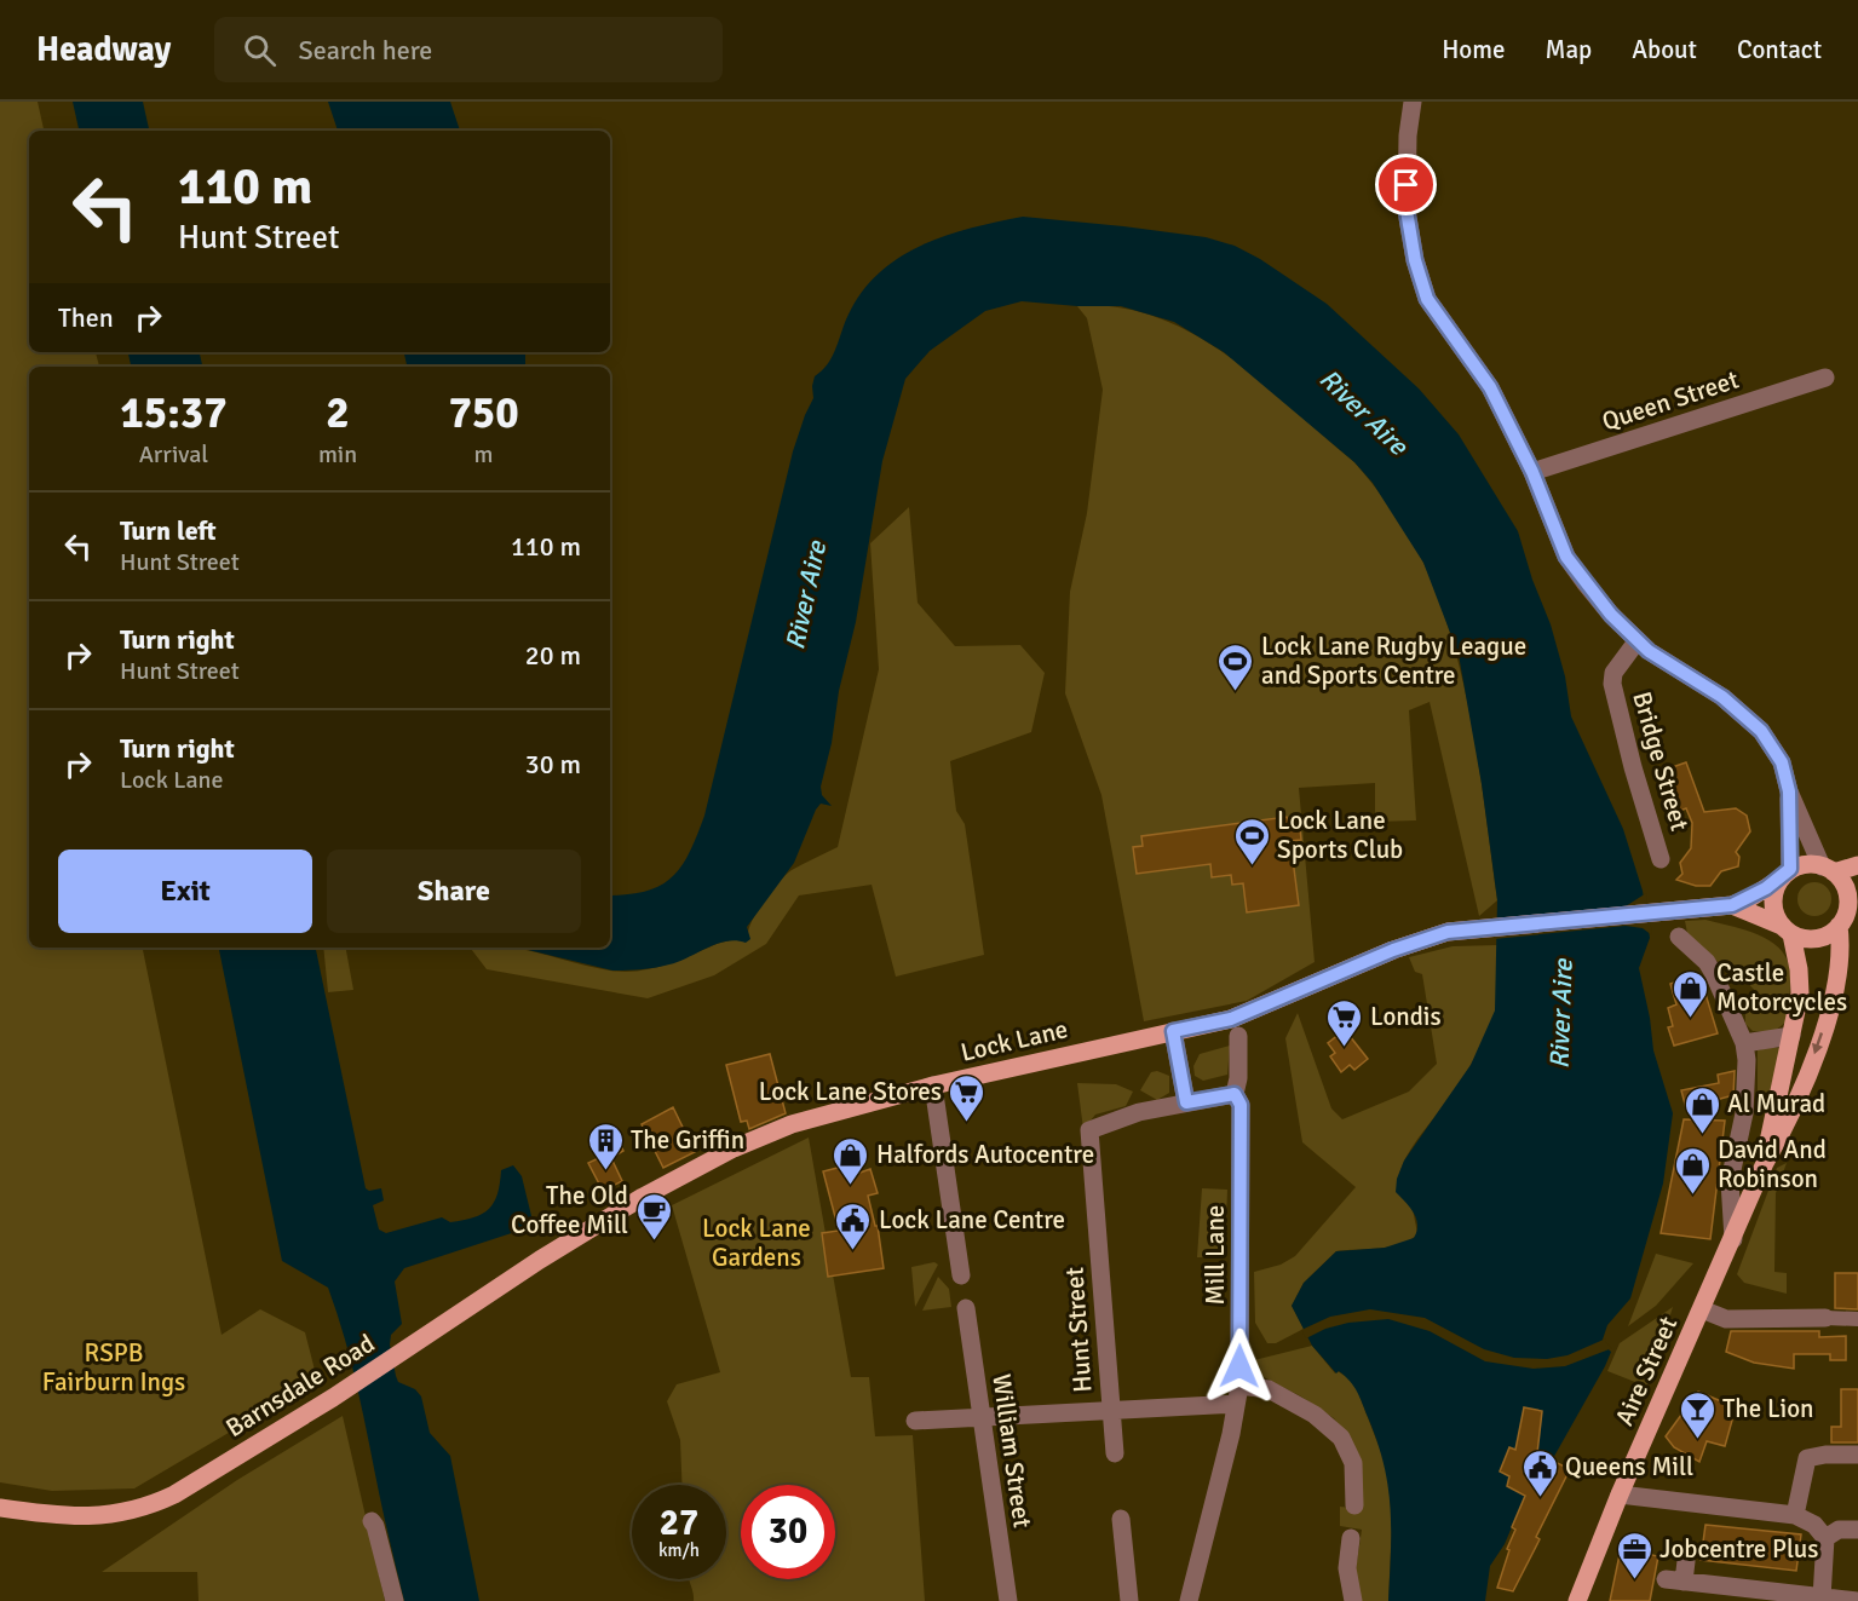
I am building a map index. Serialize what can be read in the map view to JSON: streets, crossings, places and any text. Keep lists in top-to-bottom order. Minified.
{"streets":{"main road":["Lock Lane","Aire Street","Barnsdale Road"],"street":["Queen Street","Bridge Street","Mill Lane","Hunt Street","William Street"]},"crossings":[["Lock Lane","Barnsdale Road"],["Mill Lane","Hunt Street"]],"water":["River Aire"],"parks":["Lock Lane Gardens","RSPB Fairburn Ings"],"places":{"sports":["Lock Lane Rugby League and Sports Centre","Lock Lane Sports Club"],"shop":["Castle Motorcycles","Al Murad","Halfords Autocentre","David And Robinson"],"supermarket":["Londis","Lock Lane Stores"],"building":["The Griffin"],"cafe":["The Old Coffee Mill"],"public building":["Lock Lane Centre","Queens Mill"],"bar":["The Lion"],"office":["Jobcentre Plus"]},"page":{"header":"Headway","search":"Search here","nav":["Home","Map","About","Contact"],"turn":["110 m","Hunt Street"],"then":"Then","eta":["15:37","Arrival","2","min","750","m"],"list":[{"name":"Turn left","note":"Hunt Street","value":"110 m"},{"name":"Turn right","note":"Hunt Street","value":"20 m"},{"name":"Turn right","note":"Lock Lane","value":"30 m"}],"buttons":["Exit","Share"],"speed":"27 km/h","limit":"30"}}
